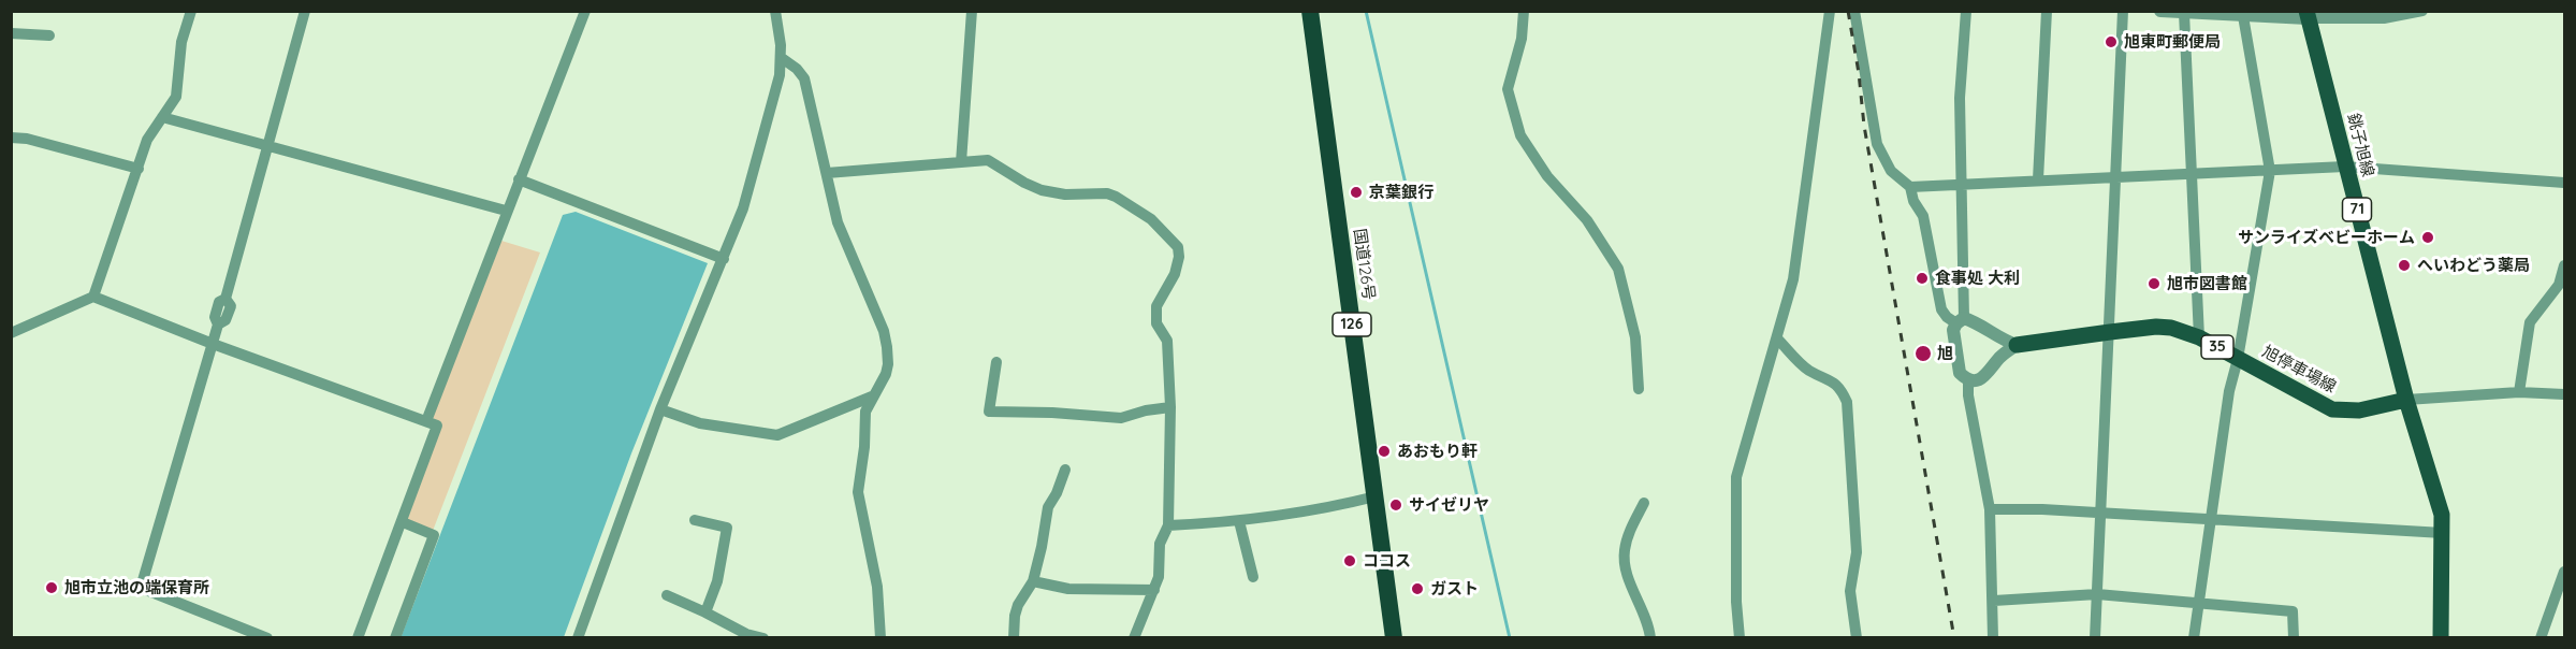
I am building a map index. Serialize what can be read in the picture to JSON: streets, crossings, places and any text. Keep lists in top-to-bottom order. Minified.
{"streets":{"highway":["国道126号","126"],"main road":["銚子旭線","71","35","旭停車場線"]},"crossings":[["銚子旭線","旭停車場線"]],"places":["旭東町郵便局","京葉銀行","サンライズベビーホーム","へいわどう薬局","食事処 大利","旭市図書館","旭","あおもり軒","サイゼリヤ","ココス","旭市立池の端保育所","ガスト"]}
